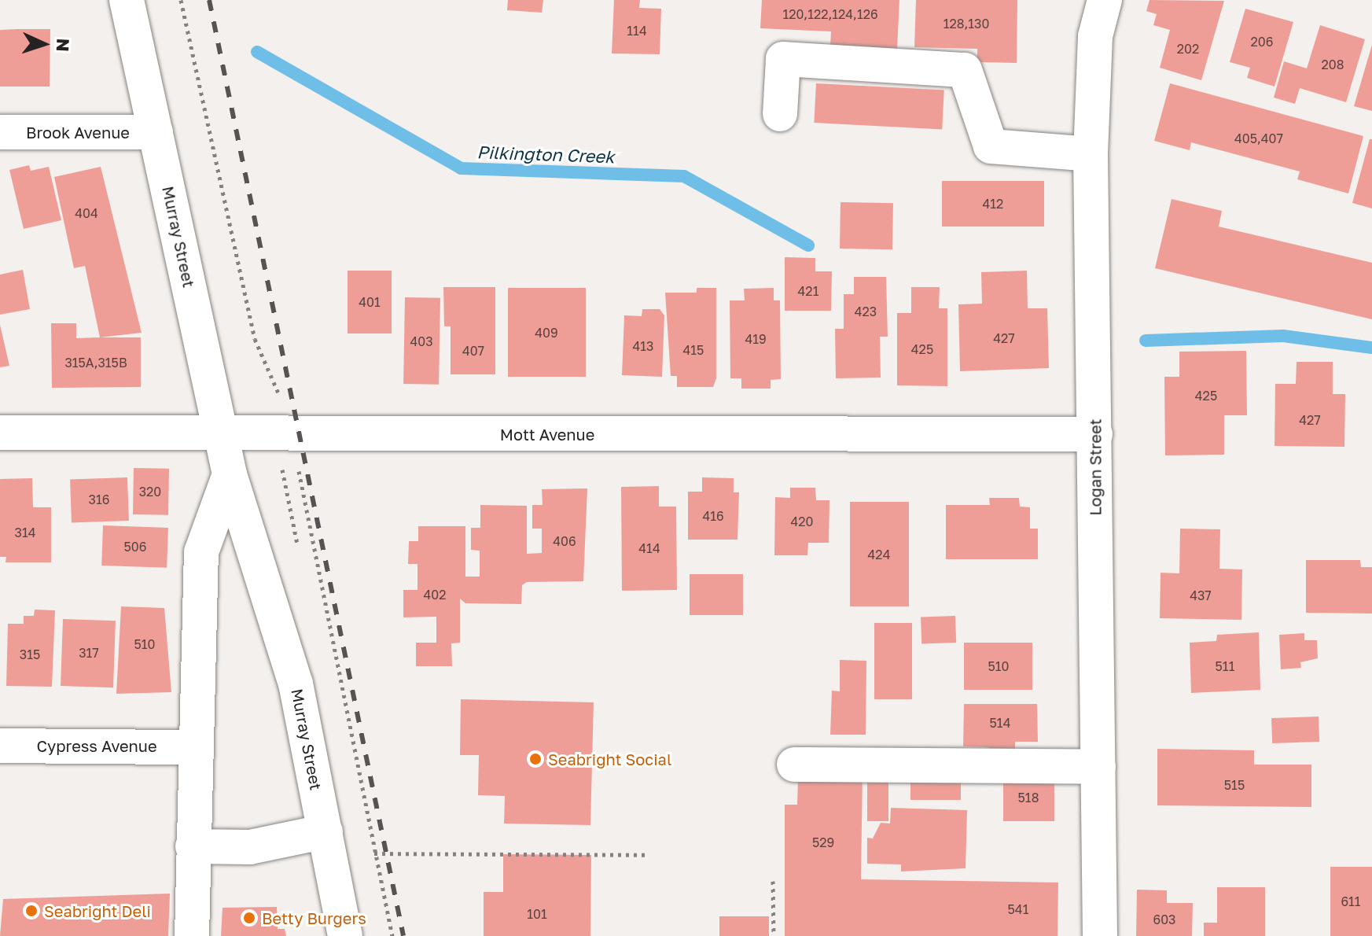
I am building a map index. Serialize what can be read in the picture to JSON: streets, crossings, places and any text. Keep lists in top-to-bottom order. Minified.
{"streets":{"street":["Brook Avenue","Murray Street","Mott Avenue","Logan Street","Cypress Avenue"]},"crossings":[["Brook Avenue","Murray Street"],["Murray Street","Mott Avenue"],["Mott Avenue","Logan Street"]],"water":["Pilkington Creek"],"places":["Seabright Social","Seabright Deli","Betty Burgers"],"house_numbers":["120,122,124,126","128,130","114","206","202","208","405,407","412","404","421","401","423","409","427","419","403","413","425","415","407","315A,315B","425","427","320","316","416","420","314","406","506","414","424","402","437","510","317","315","510","511","514","515","518","529","611","541","101","603"],"north":"right"}
